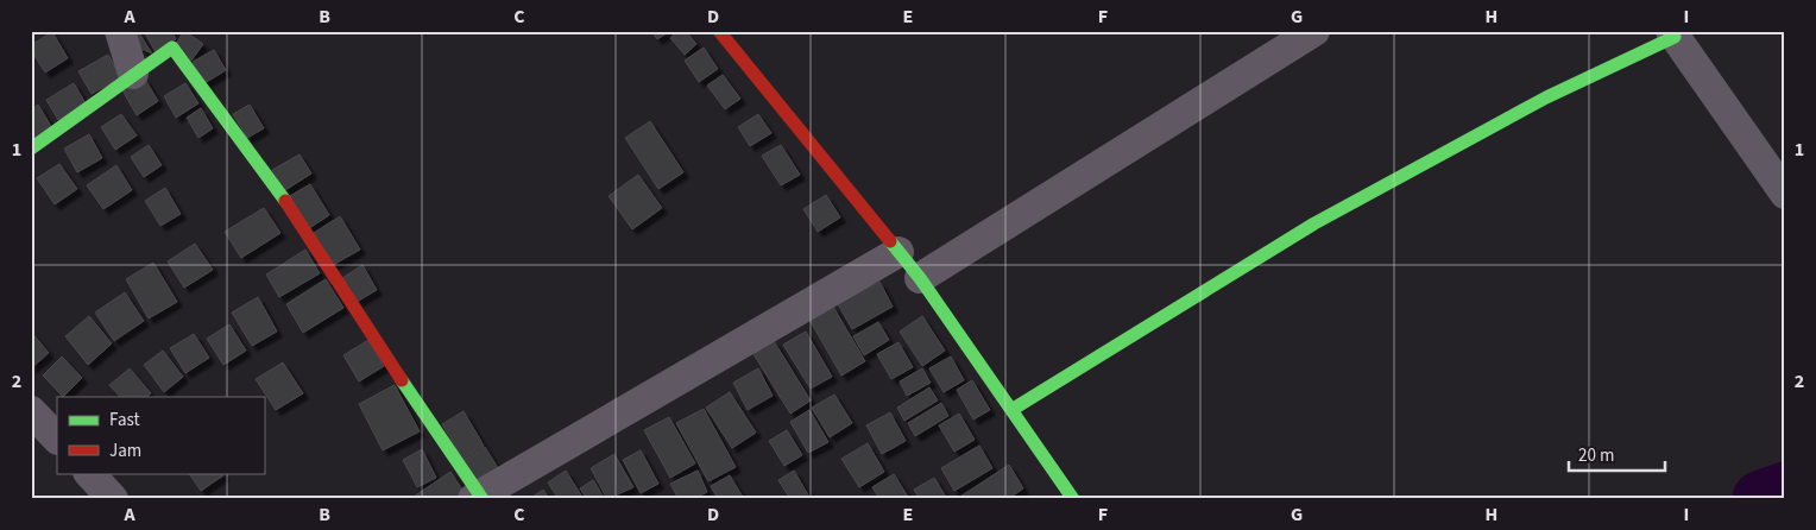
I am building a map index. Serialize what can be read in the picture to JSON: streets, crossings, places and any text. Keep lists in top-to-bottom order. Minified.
{"legend":["Fast","Jam"],"scale_bar":"20 m","grid":{"columns":["A","B","C","D","E","F","G","H","I"],"rows":["1","2"]}}
